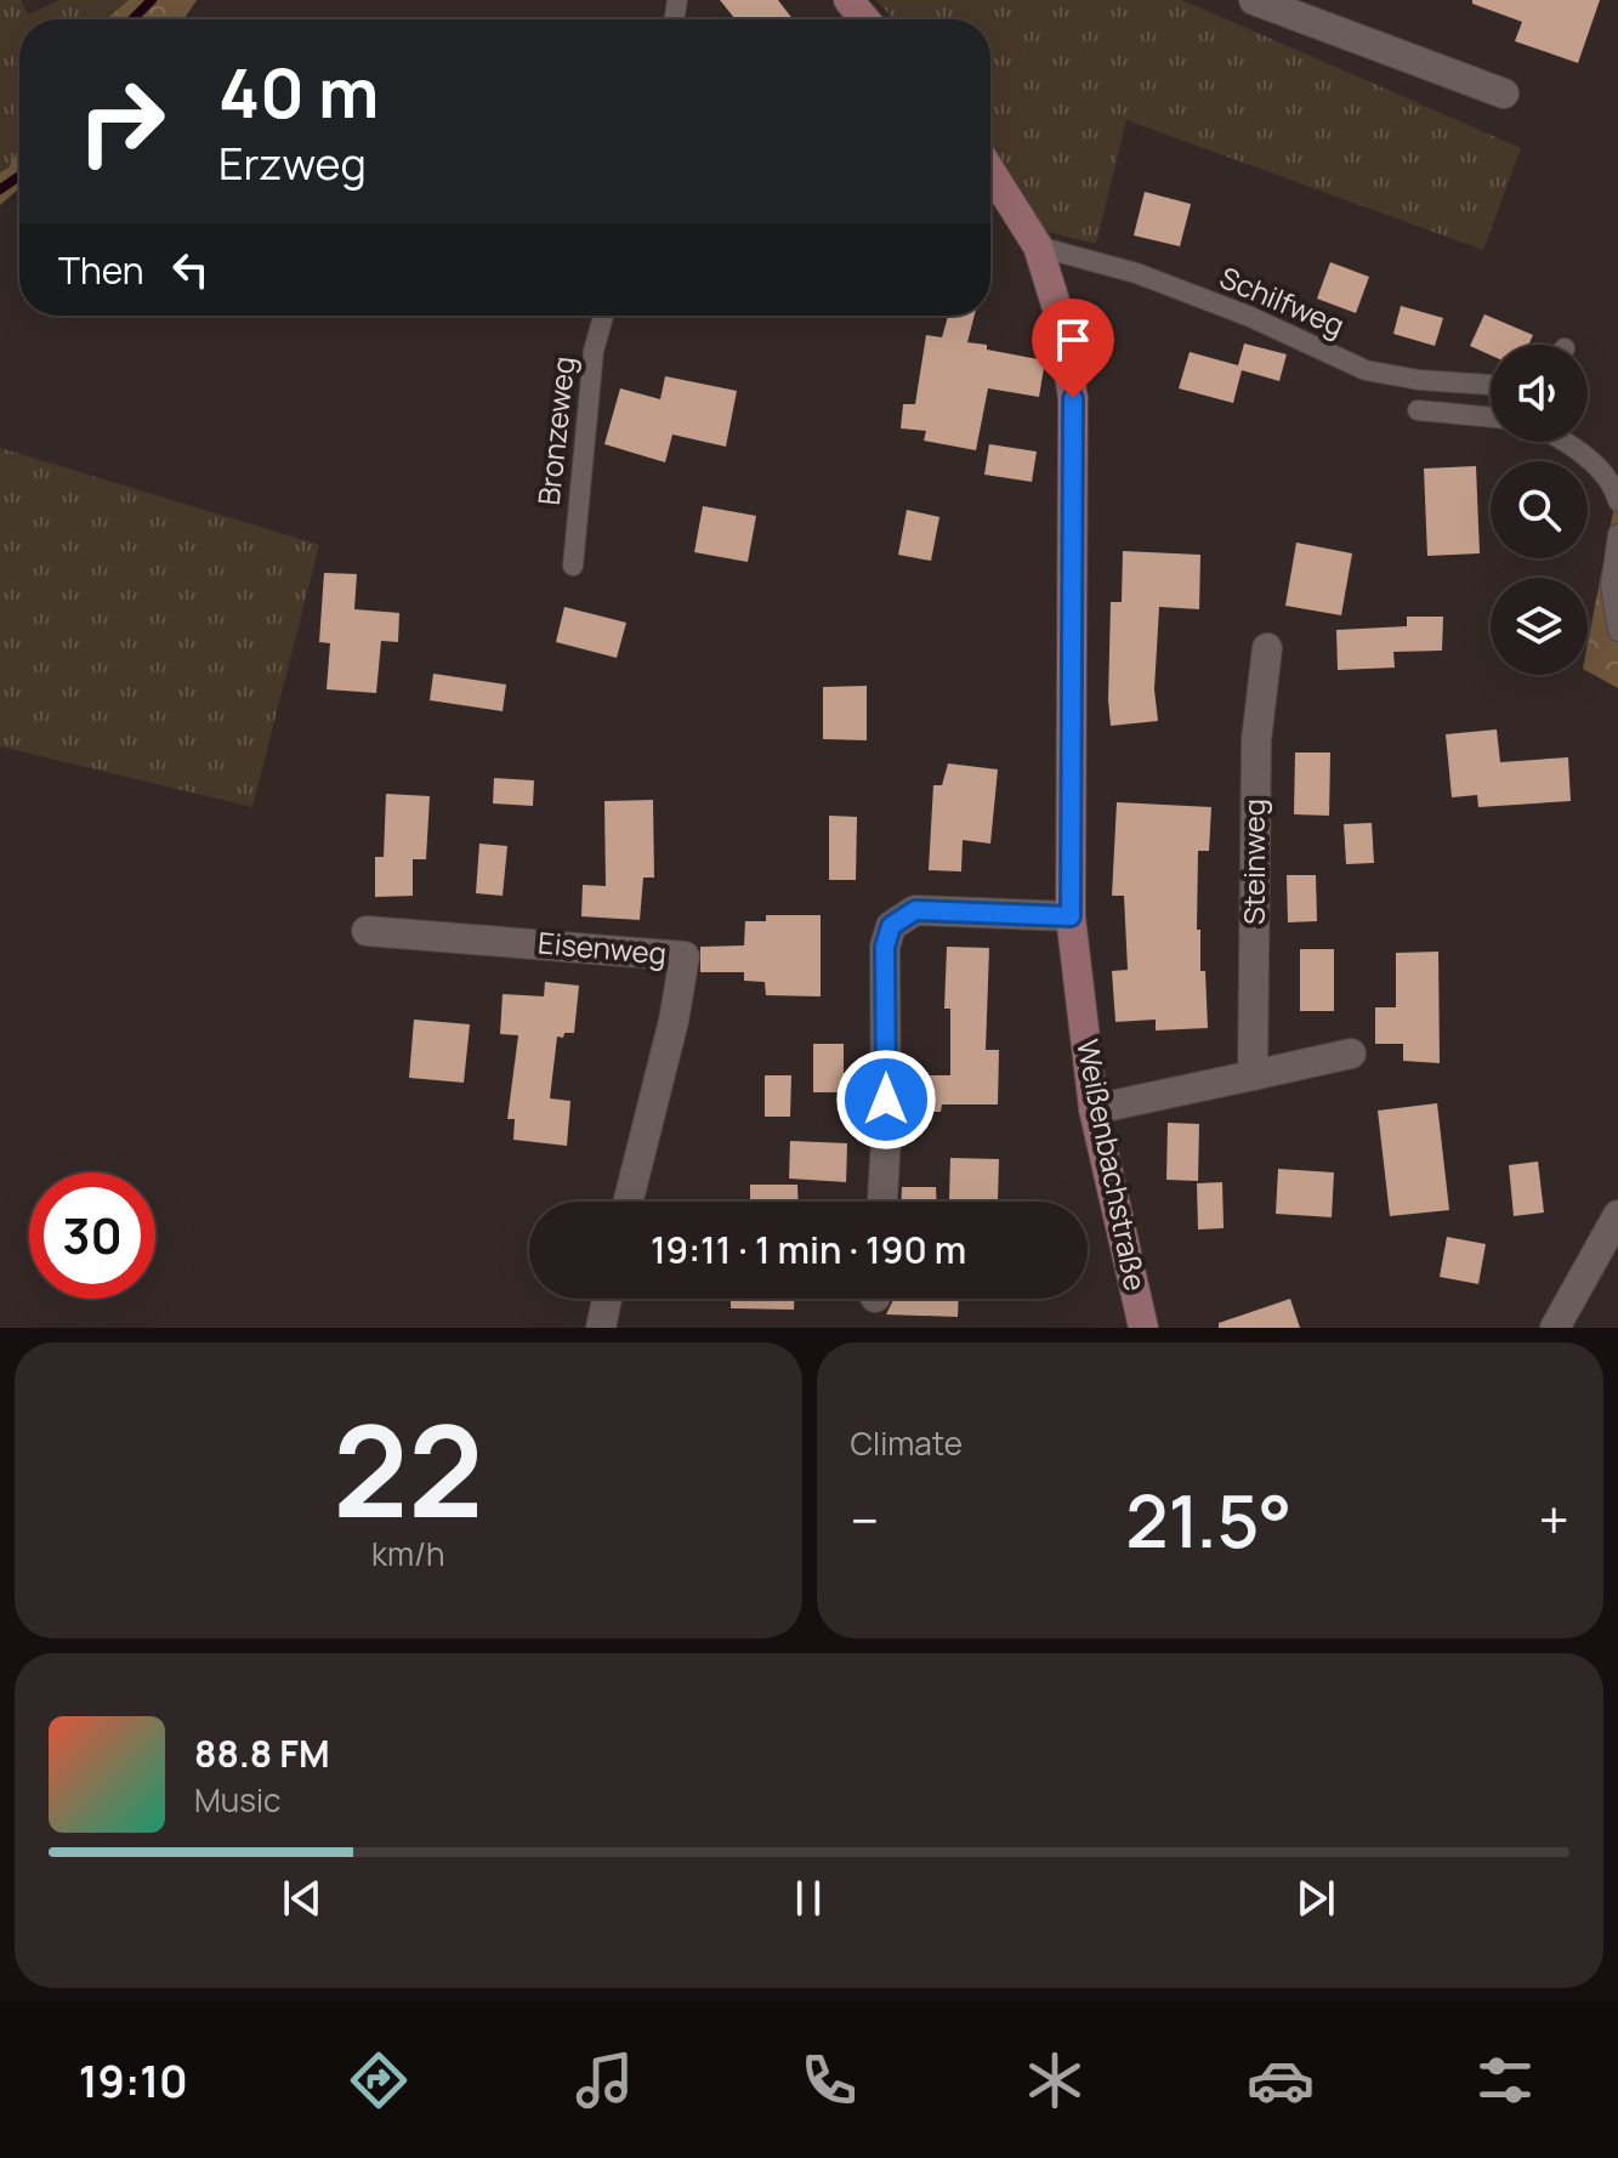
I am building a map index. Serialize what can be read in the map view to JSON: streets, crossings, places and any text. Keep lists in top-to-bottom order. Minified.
{"streets":{"main road":["Weißenbachstraße"],"street":["Steinweg","Eisenweg"],"lane":["Schilfweg","Bronzeweg"]},"crossings":[["Schilfweg","Weißenbachstraße"]],"page":{"turn":["40 m","Erzweg"],"then":"Then","limit":"30","trip":"19:11 · 1 min · 190 m","tile":[["22","km/h"],"Climate"],"heat":["−","21.5°","+"],"song":["88.8 FM","Music"],"tabs":"19:10"}}
